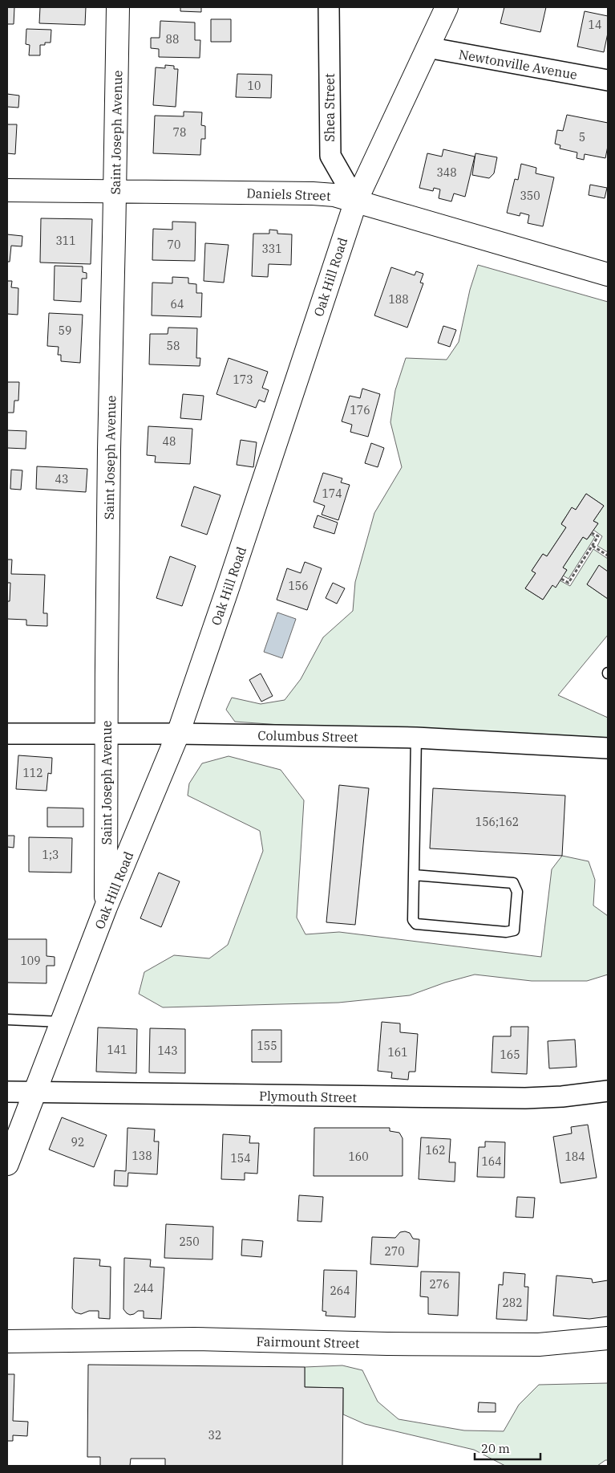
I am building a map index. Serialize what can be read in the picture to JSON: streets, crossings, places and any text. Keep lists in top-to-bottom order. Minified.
{"streets":{"street":["Newtonville Avenue","Shea Street","Saint Joseph Avenue","Daniels Street","Oak Hill Road","Columbus Street","Plymouth Street","Fairmount Street"]},"crossings":[["Newtonville Avenue","Oak Hill Road"],["Shea Street","Daniels Street"],["Shea Street","Oak Hill Road"],["Saint Joseph Avenue","Daniels Street"],["Saint Joseph Avenue","Oak Hill Road"],["Saint Joseph Avenue","Columbus Street"],["Daniels Street","Oak Hill Road"],["Oak Hill Road","Columbus Street"],["Oak Hill Road","Plymouth Street"]],"house_numbers":["14","88","10","78","5","348","350","311","70","331","188","64","59","58","173","176","48","43","174","156","112","156;162","1;3","109","155","141","143","161","165","92","162","138","160","184","154","164","250","270","276","244","264","282","32"],"scale_bar":"20 m"}
